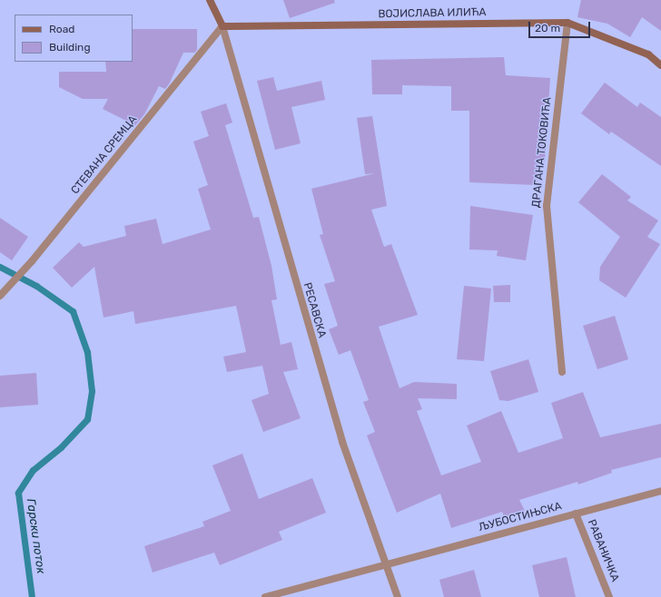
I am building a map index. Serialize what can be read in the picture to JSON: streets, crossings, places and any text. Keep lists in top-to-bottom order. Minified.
{"streets":{"street":["ВОЈИСЛАВА ИЛИЋА","ДРАГАНА ТОКОВИЋА","СТЕВАНА СРЕМЦА","РЕСАВСКА","ЉУБОСТИЊСКА","РАВАНИЧКА"]},"crossings":[["ВОЈИСЛАВА ИЛИЋА","ДРАГАНА ТОКОВИЋА"],["ВОЈИСЛАВА ИЛИЋА","СТЕВАНА СРЕМЦА"],["ВОЈИСЛАВА ИЛИЋА","РЕСАВСКА"],["СТЕВАНА СРЕМЦА","РЕСАВСКА"],["РЕСАВСКА","ЉУБОСТИЊСКА"],["ЉУБОСТИЊСКА","РАВАНИЧКА"]],"water":["Гарски поток"],"legend":["Road","Building"],"scale_bar":"20 m"}
